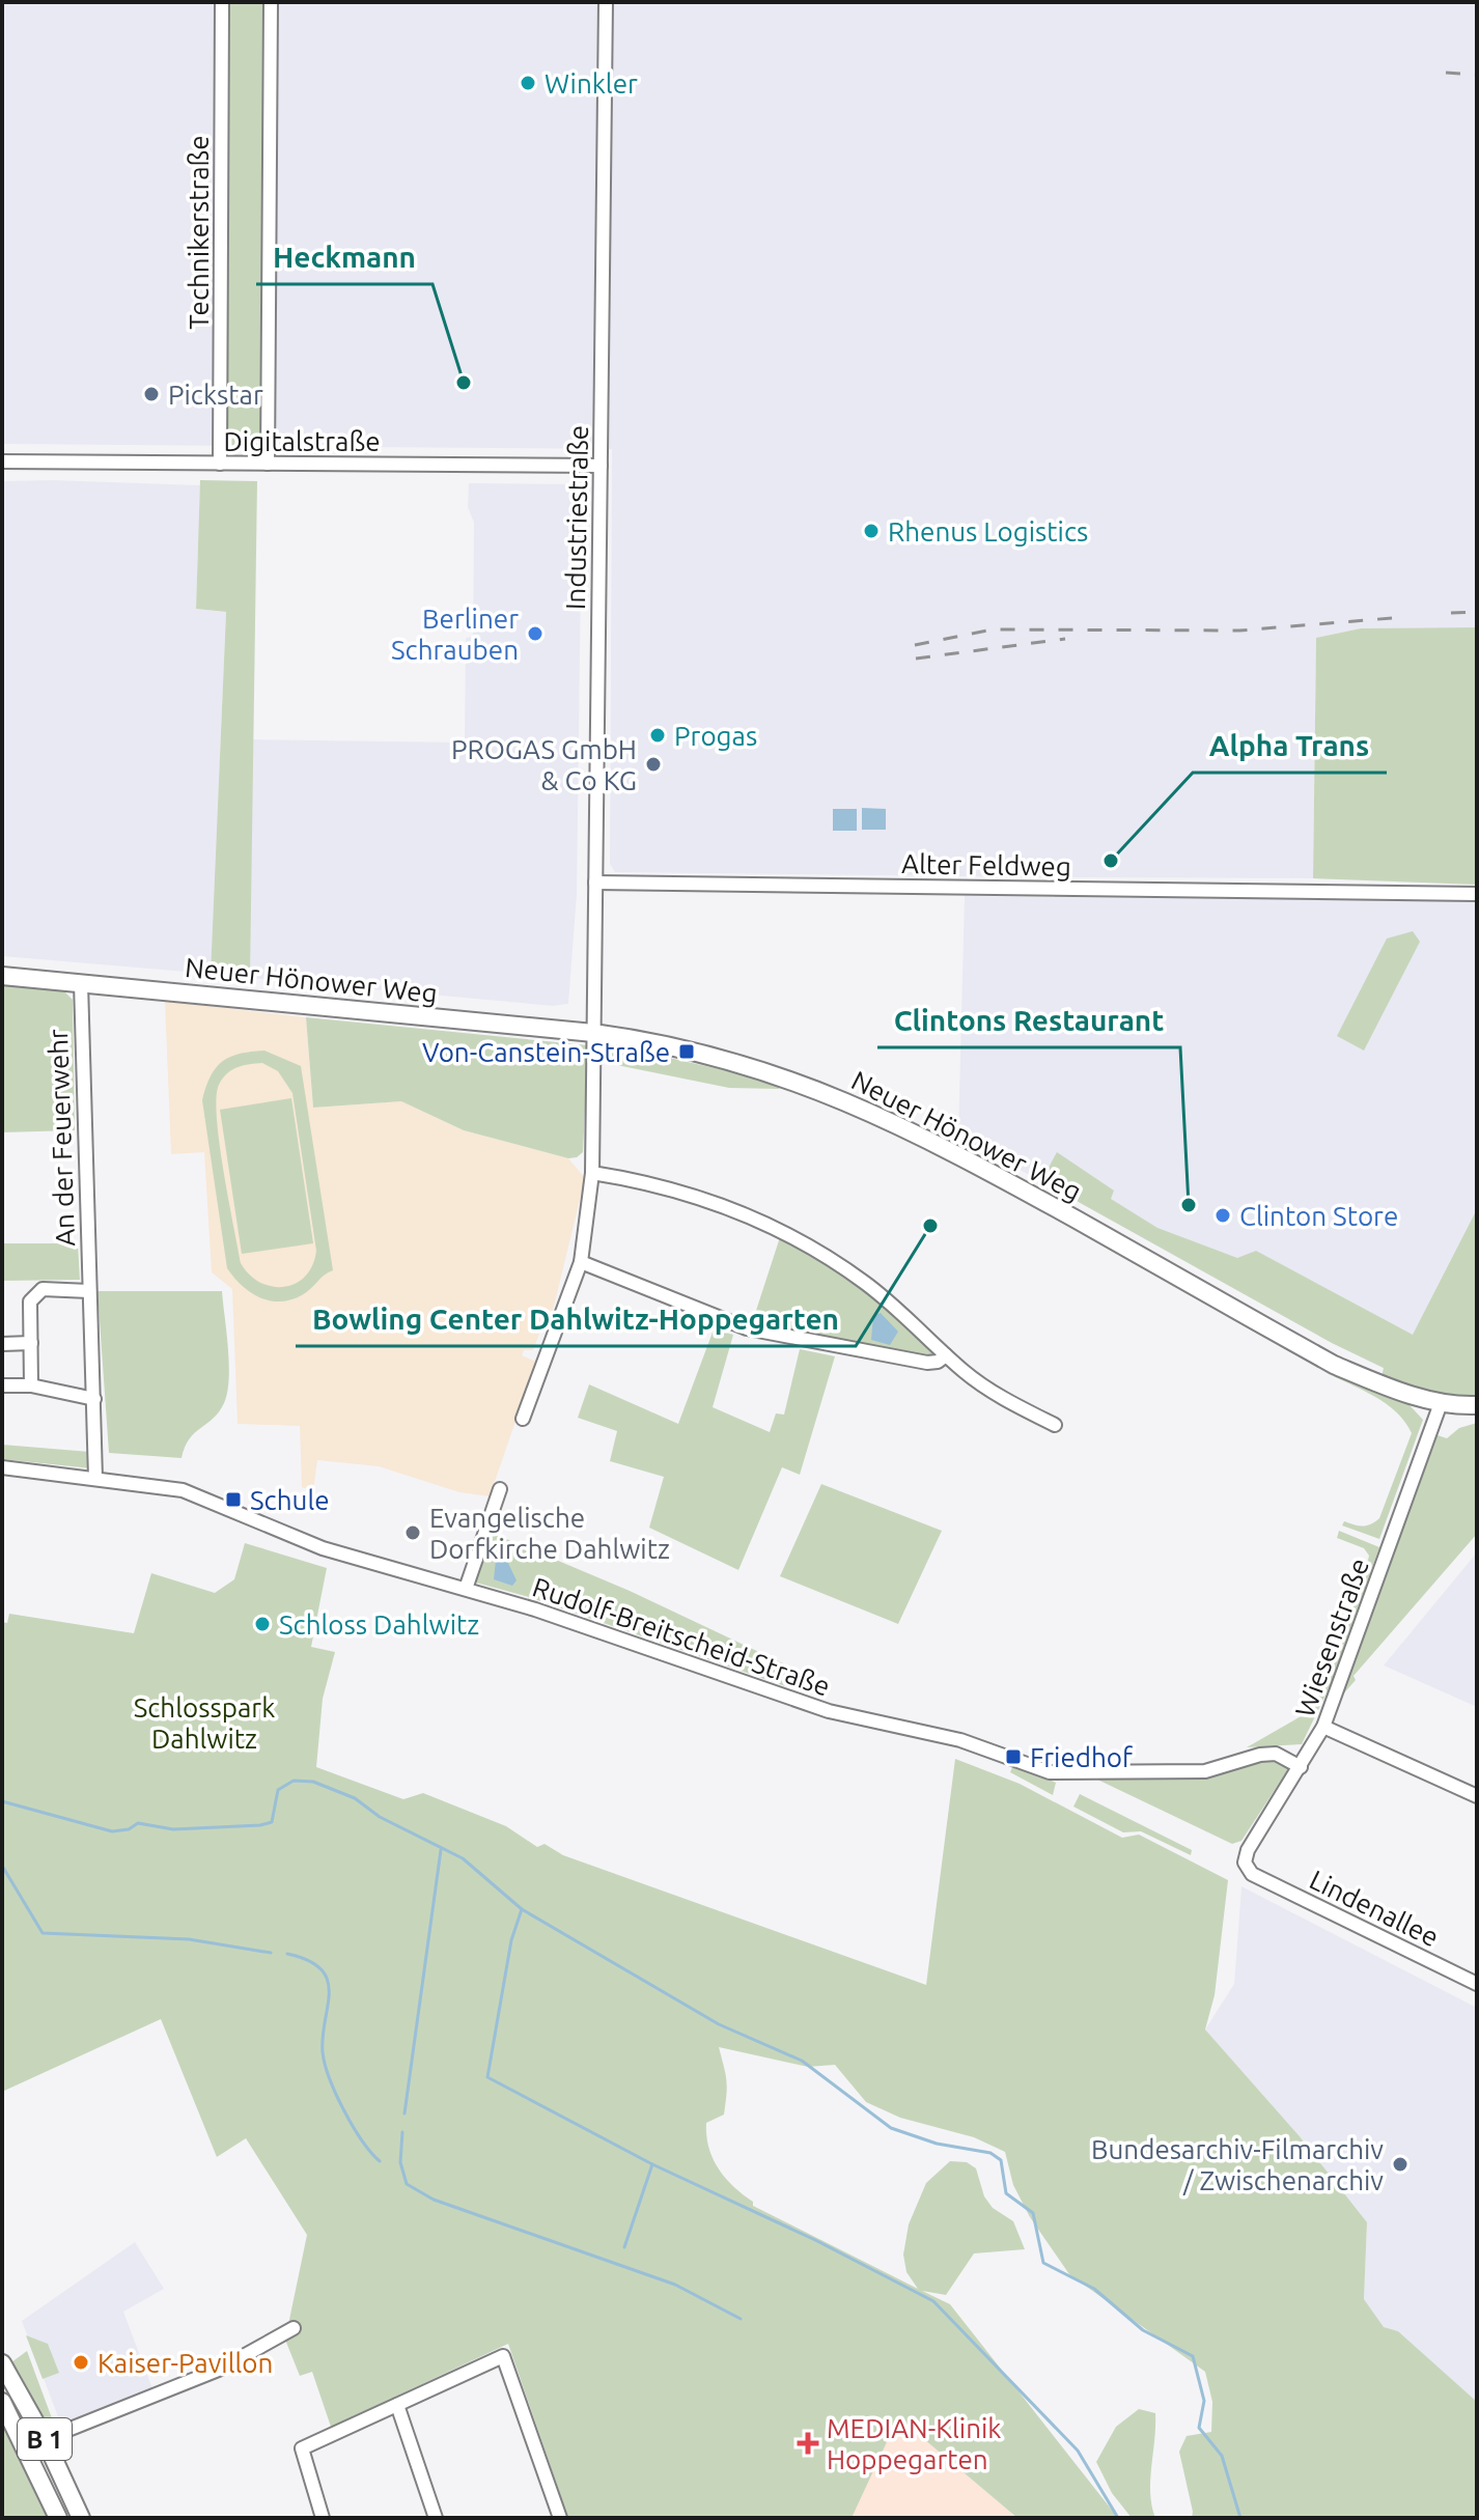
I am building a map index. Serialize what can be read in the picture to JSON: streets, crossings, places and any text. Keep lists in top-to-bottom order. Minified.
{"streets":{"main road":["Neuer Hönower Weg","B 1"],"street":["Technikerstraße","Digitalstraße","Industriestraße","Alter Feldweg","An der Feuerwehr","Rudolf-Breitscheid-Straße","Wiesenstraße","Lindenallee"]},"crossings":[["Technikerstraße","Digitalstraße"],["Digitalstraße","Industriestraße"],["Industriestraße","Alter Feldweg"],["Industriestraße","Neuer Hönower Weg"],["Neuer Hönower Weg","An der Feuerwehr"],["Neuer Hönower Weg","Wiesenstraße"],["An der Feuerwehr","Rudolf-Breitscheid-Straße"],["Rudolf-Breitscheid-Straße","Wiesenstraße"],["Wiesenstraße","Lindenallee"]],"parks":["Schlosspark Dahlwitz"],"places":{"other":["Winkler","Heckmann","Pickstar","Rhenus Logistics","Berliner Schrauben","Progas","PROGAS GmbH & Co KG","Alpha Trans","Clintons Restaurant","Clinton Store","Bowling Center Dahlwitz-Hoppegarten","Evangelische Dorfkirche Dahlwitz","Schloss Dahlwitz","Bundesarchiv-Filmarchiv / Zwischenarchiv","Kaiser-Pavillon"],"transit":["Von-Canstein-Straße","Schule","Friedhof"],"health":["MEDIAN-Klinik Hoppegarten"]}}
